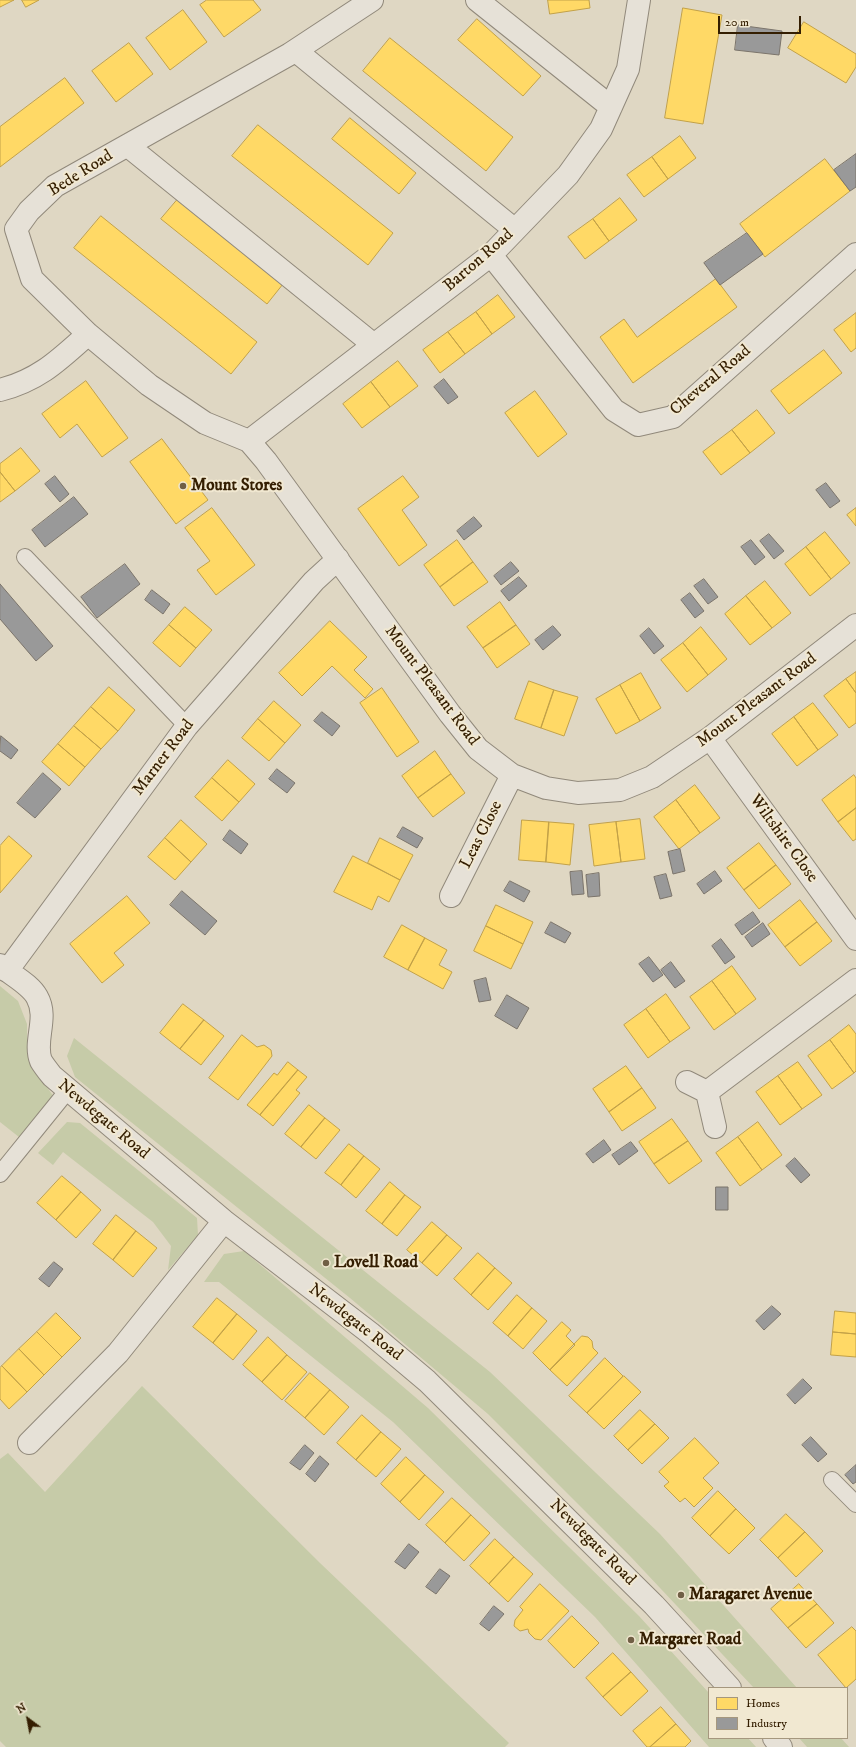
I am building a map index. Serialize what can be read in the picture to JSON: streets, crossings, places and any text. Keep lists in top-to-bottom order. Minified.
{"streets":{"street":["Bede Road","Barton Road","Cheveral Road","Mount Pleasant Road","Marner Road","Leas Close","Wiltshire Close","Newdegate Road"]},"crossings":[["Bede Road","Barton Road"],["Bede Road","Mount Pleasant Road"],["Barton Road","Cheveral Road"],["Barton Road","Mount Pleasant Road"],["Mount Pleasant Road","Marner Road"],["Mount Pleasant Road","Leas Close"],["Mount Pleasant Road","Wiltshire Close"],["Marner Road","Newdegate Road"]],"places":["Mount Stores","Lovell Road","Maragaret Avenue","Margaret Road"],"legend":["Homes","Industry"],"scale_bar":"20 m","north":"top left"}
